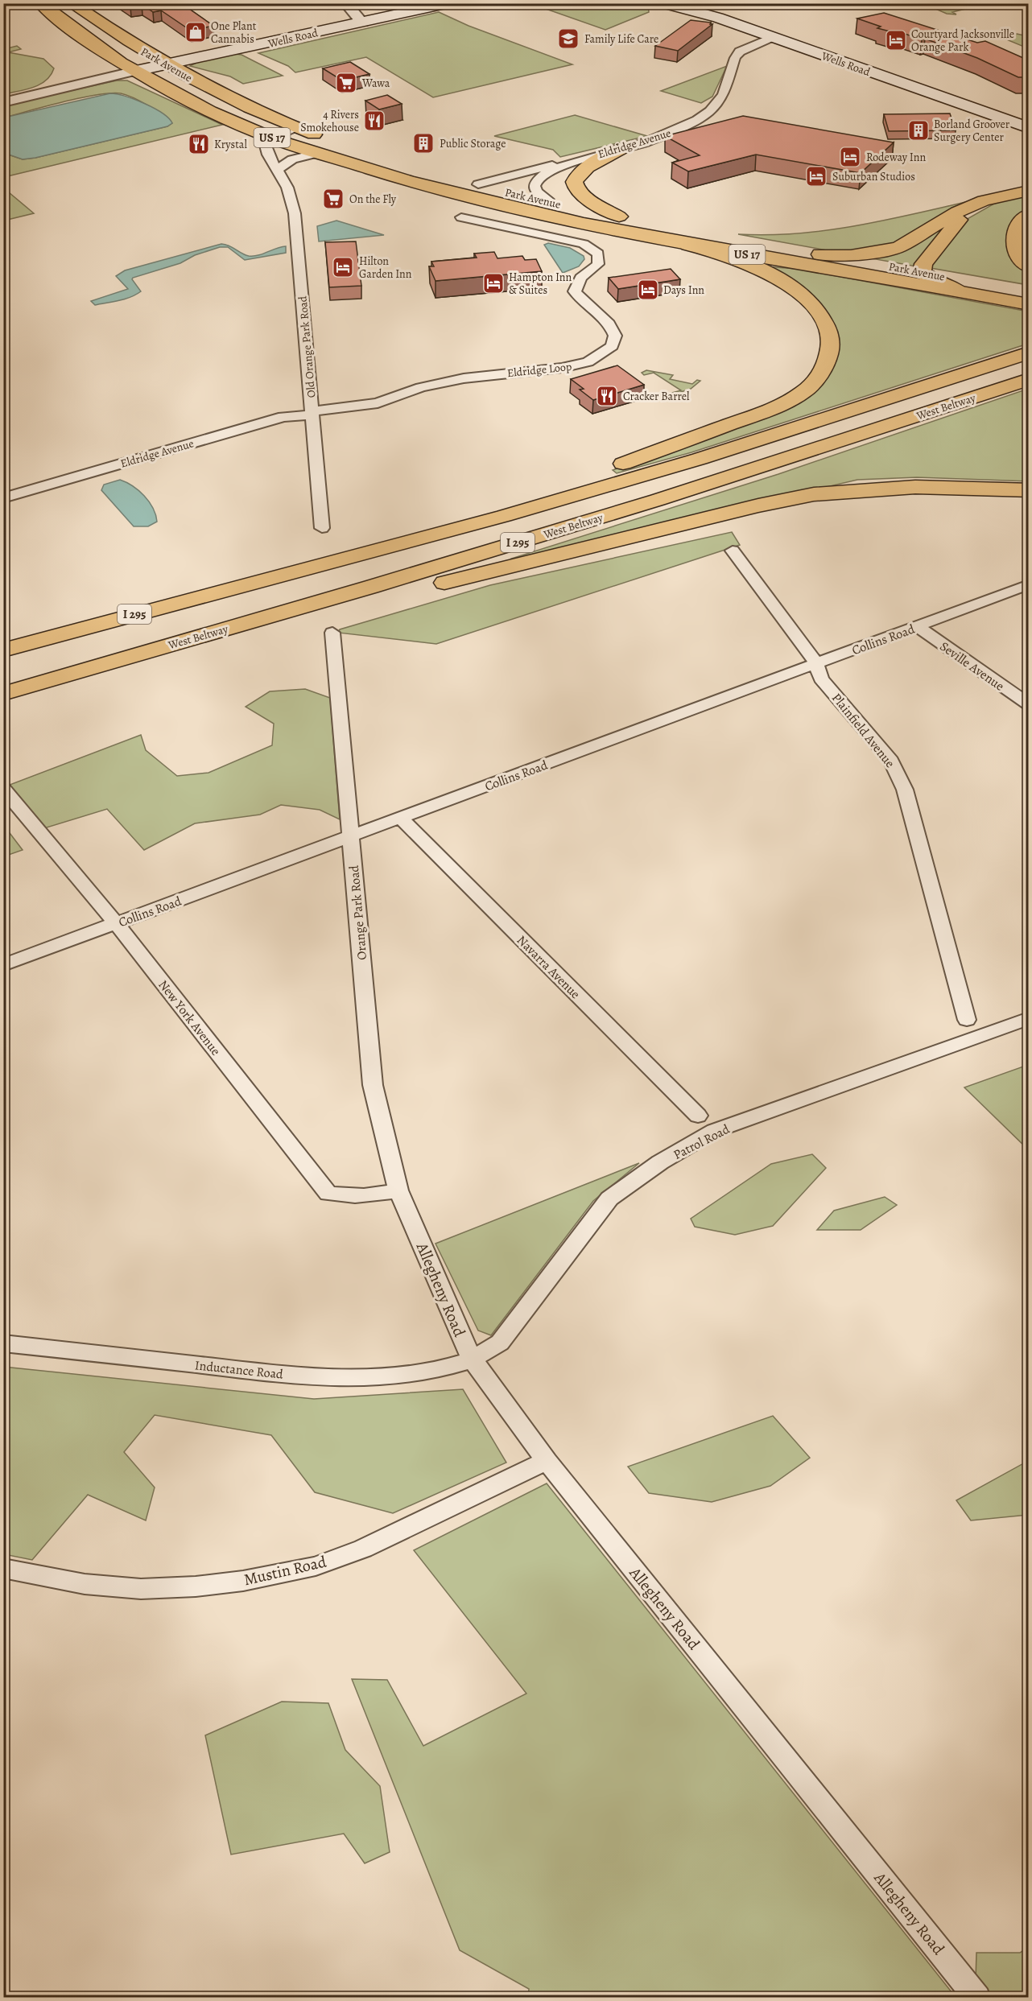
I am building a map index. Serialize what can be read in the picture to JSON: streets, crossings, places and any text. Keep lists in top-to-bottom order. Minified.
{"streets":{"highway":["Park Avenue","US 17","West Beltway","I 295"],"main road":["Wells Road"],"street":["Eldridge Avenue","Old Orange Park Road","Eldridge Loop","Collins Road","Seville Avenue","Plainfield Avenue","Orange Park Road","Navarra Avenue","New York Avenue","Patrol Road","Allegheny Road","Inductance Road","Mustin Road"]},"crossings":[["Wells Road","Park Avenue"],["Wells Road","Eldridge Avenue"],["Park Avenue","US 17"],["Park Avenue","Eldridge Avenue"],["Park Avenue","Old Orange Park Road"],["Park Avenue","Eldridge Loop"],["Eldridge Avenue","Old Orange Park Road"],["Eldridge Avenue","Eldridge Loop"],["Old Orange Park Road","Eldridge Loop"],["Collins Road","Seville Avenue"],["Collins Road","Plainfield Avenue"],["Collins Road","Orange Park Road"],["Collins Road","Navarra Avenue"],["Collins Road","New York Avenue"],["Orange Park Road","New York Avenue"],["Orange Park Road","Allegheny Road"],["New York Avenue","Allegheny Road"],["Patrol Road","Allegheny Road"],["Patrol Road","Inductance Road"],["Allegheny Road","Inductance Road"],["Allegheny Road","Mustin Road"]],"places":{"shop":["One Plant Cannabis"],"school or university":["Family Life Care"],"hotel":["Courtyard Jacksonville Orange Park","Rodeway Inn","Suburban Studios","Hilton Garden Inn","Hampton Inn & Suites","Days Inn"],"supermarket":["Wawa","On the Fly"],"restaurant":["4 Rivers Smokehouse","Krystal","Cracker Barrel"],"building":["Borland Groover Surgery Center","Public Storage"]}}
